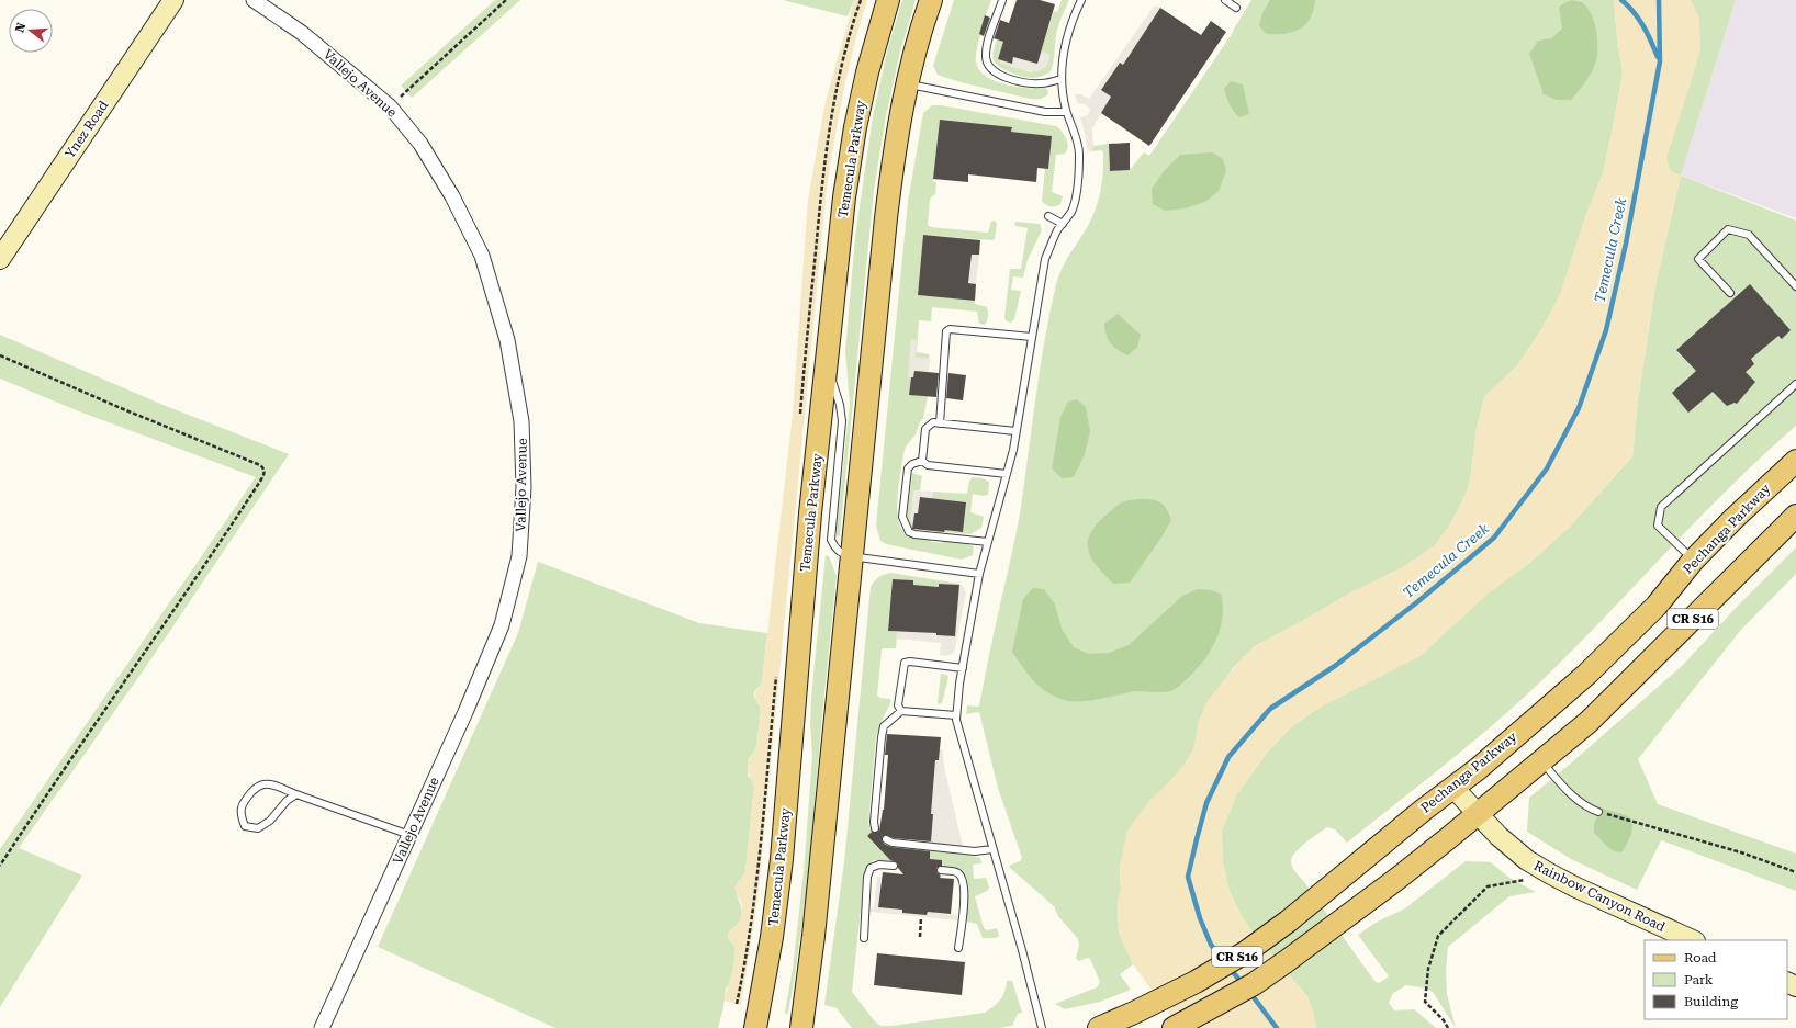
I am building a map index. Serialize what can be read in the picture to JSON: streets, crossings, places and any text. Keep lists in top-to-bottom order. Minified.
{"streets":{"main road":["Ynez Road","Temecula Parkway","Pechanga Parkway","CR S16","Rainbow Canyon Road"],"street":["Vallejo Avenue"]},"crossings":[["Pechanga Parkway","Rainbow Canyon Road"],["CR S16","Rainbow Canyon Road"]],"water":["Temecula Creek"],"legend":["Road","Park","Building"],"north":"left"}
